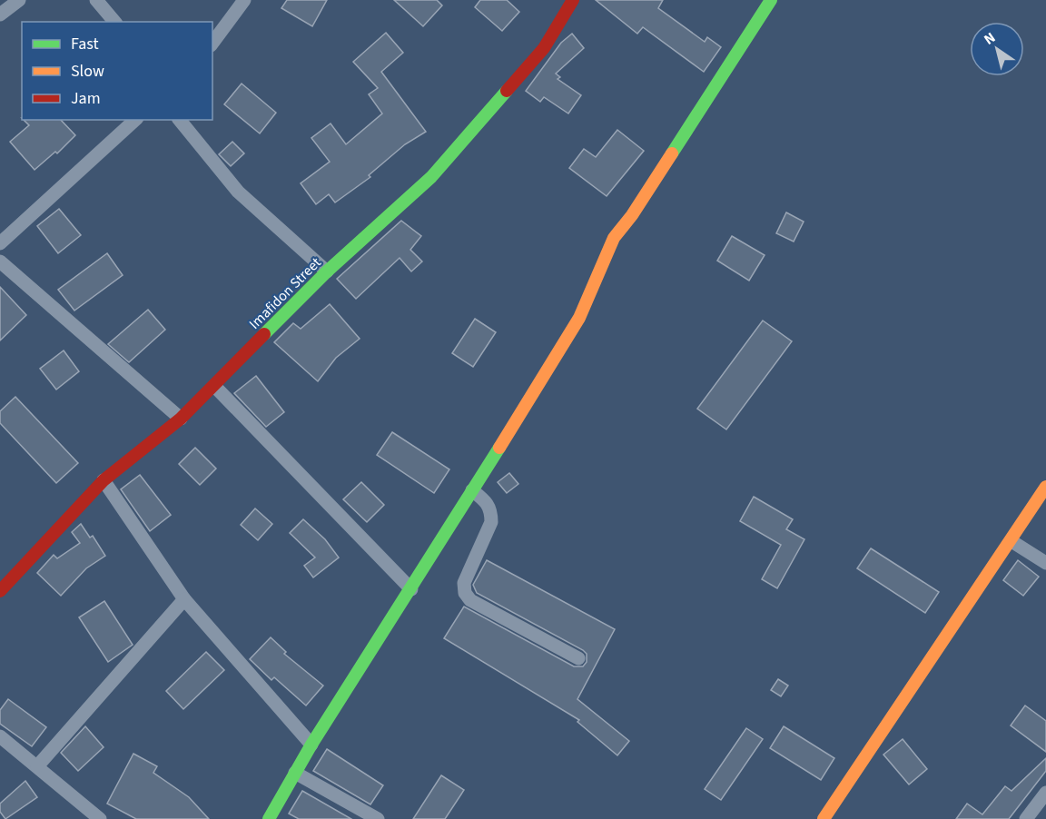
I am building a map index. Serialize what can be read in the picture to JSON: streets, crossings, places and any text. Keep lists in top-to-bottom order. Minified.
{"streets":{"street":["Imafidon Street"]},"legend":["Fast","Slow","Jam"],"north":"top left"}
